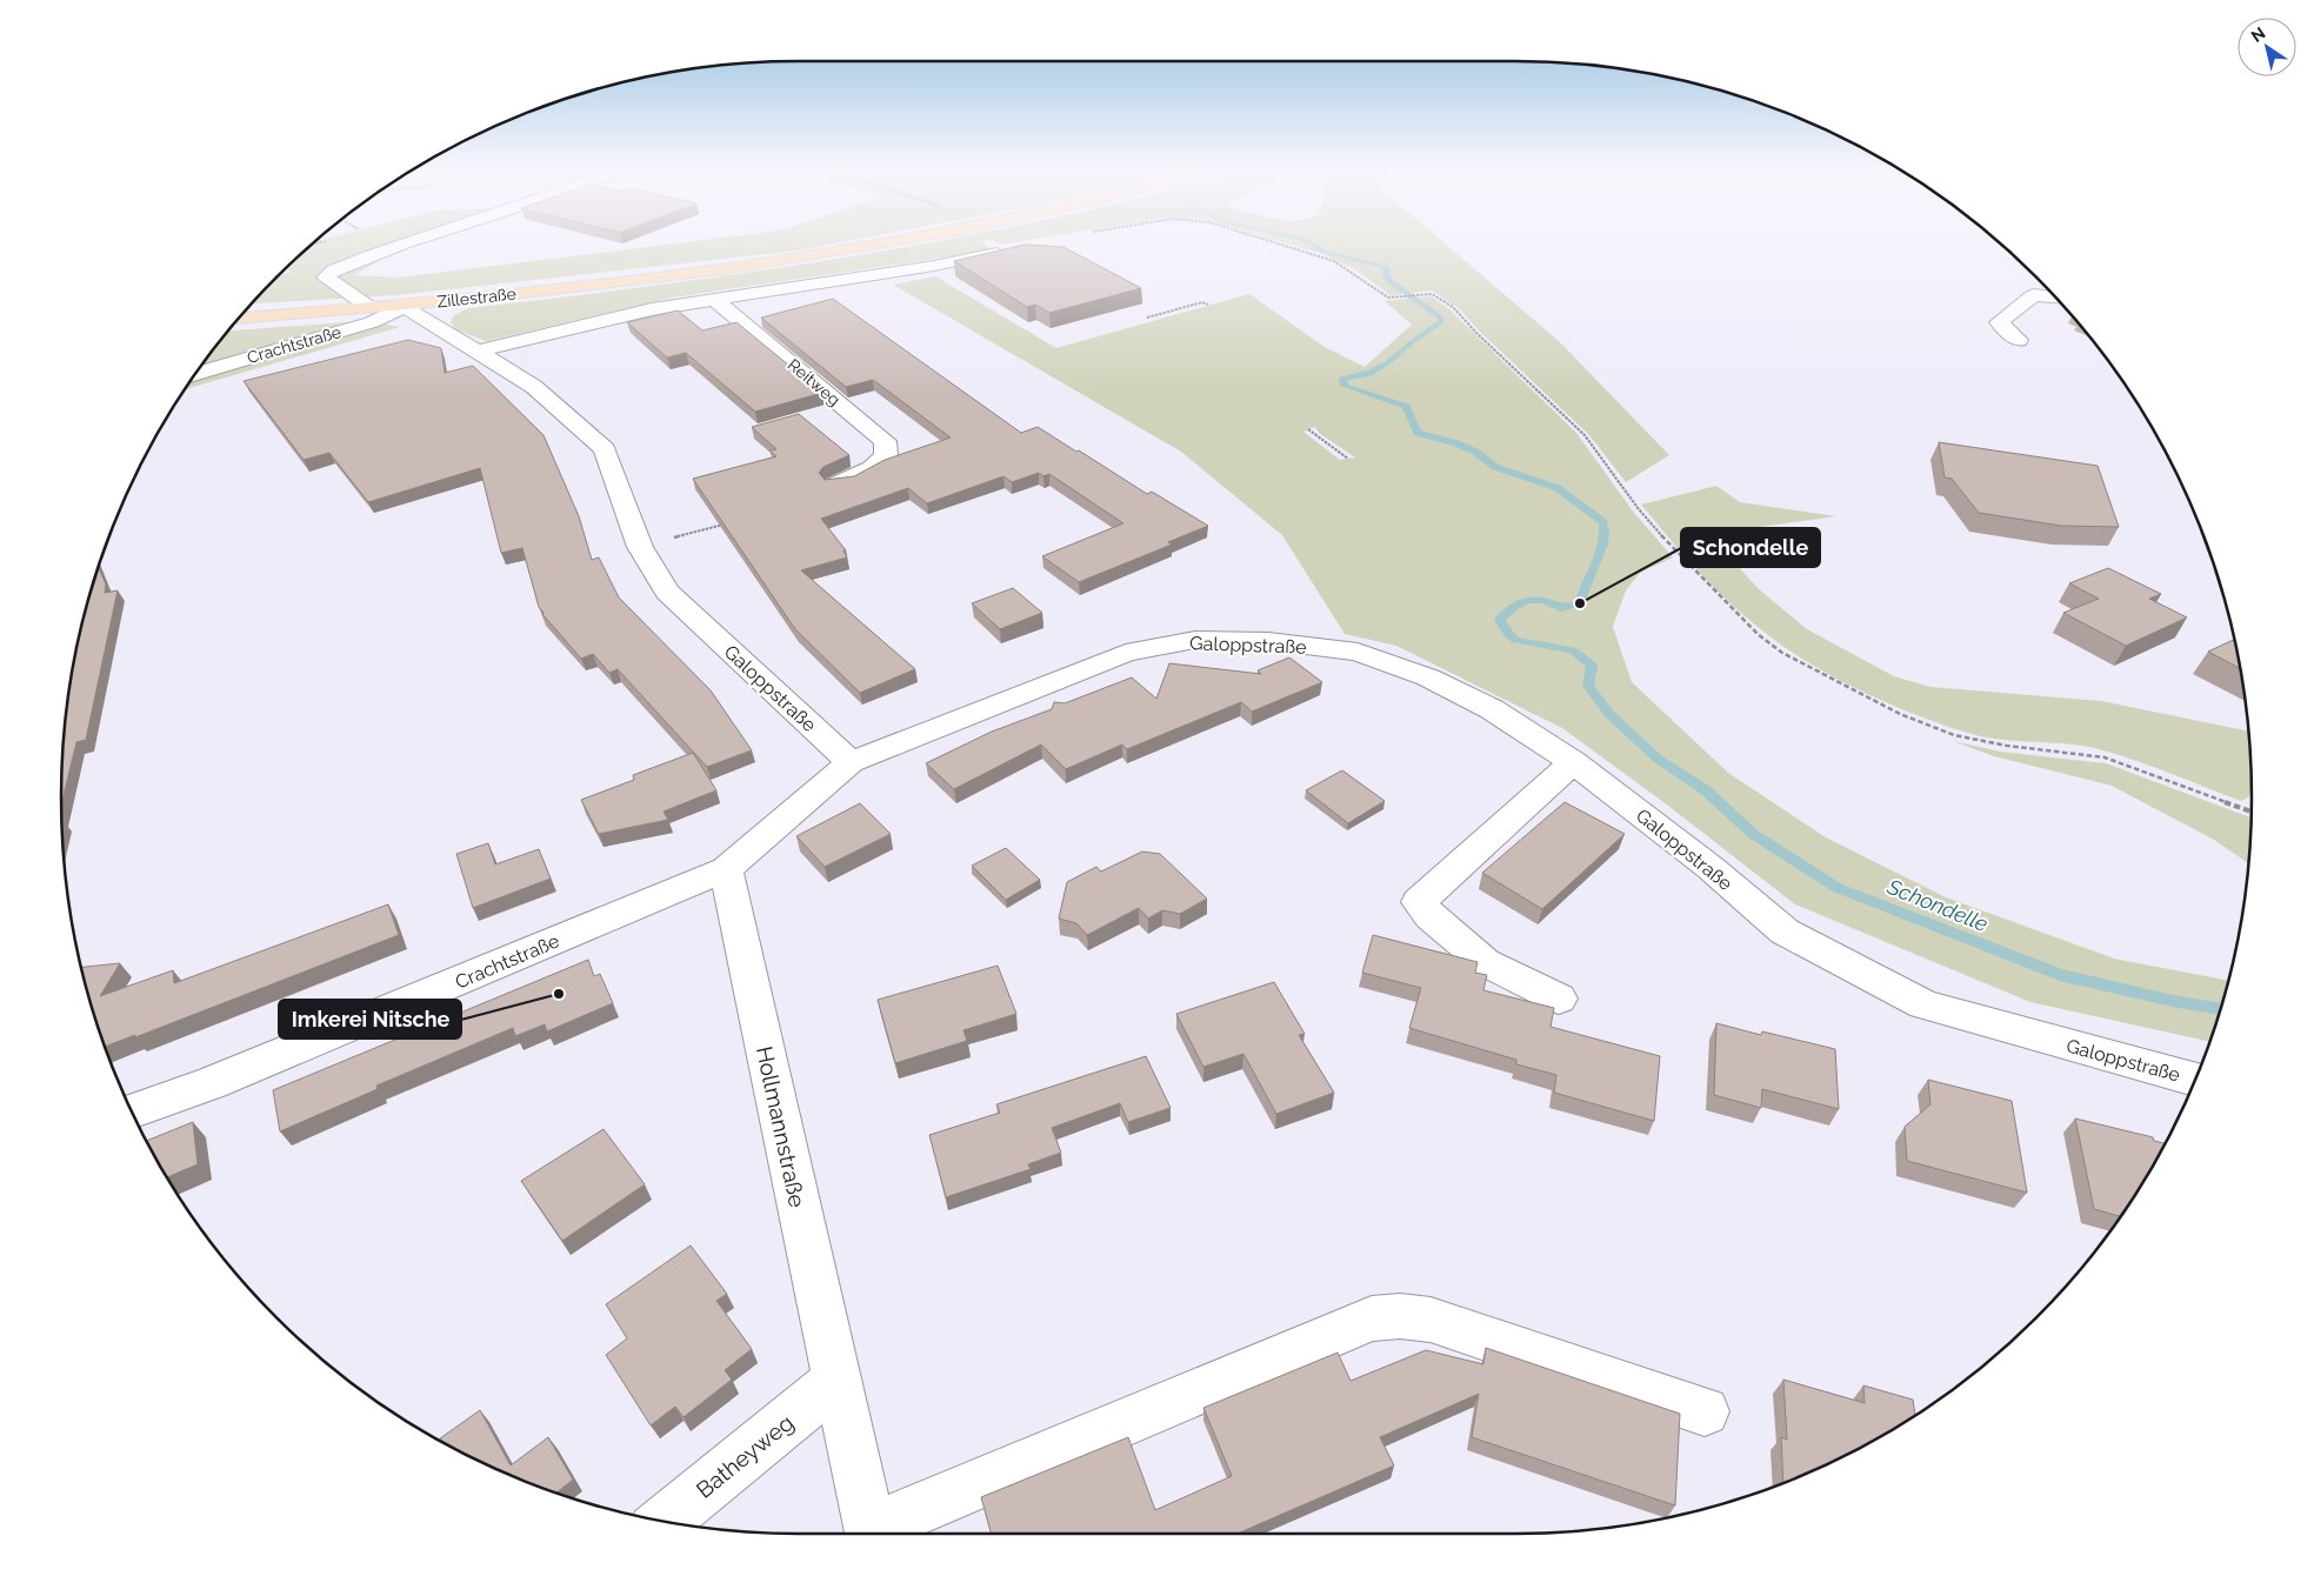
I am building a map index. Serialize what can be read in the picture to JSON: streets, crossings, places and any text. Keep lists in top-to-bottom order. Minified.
{"streets":{"main road":["Zillestraße"],"street":["Crachtstraße","Reitweg","Galoppstraße","Hollmannstraße","Batheyweg"]},"crossings":[["Zillestraße","Crachtstraße"],["Zillestraße","Galoppstraße"],["Crachtstraße","Galoppstraße"],["Crachtstraße","Hollmannstraße"],["Hollmannstraße","Batheyweg"]],"water":["Schondelle"],"places":["Schondelle","Imkerei Nitsche"],"north":"top left"}
